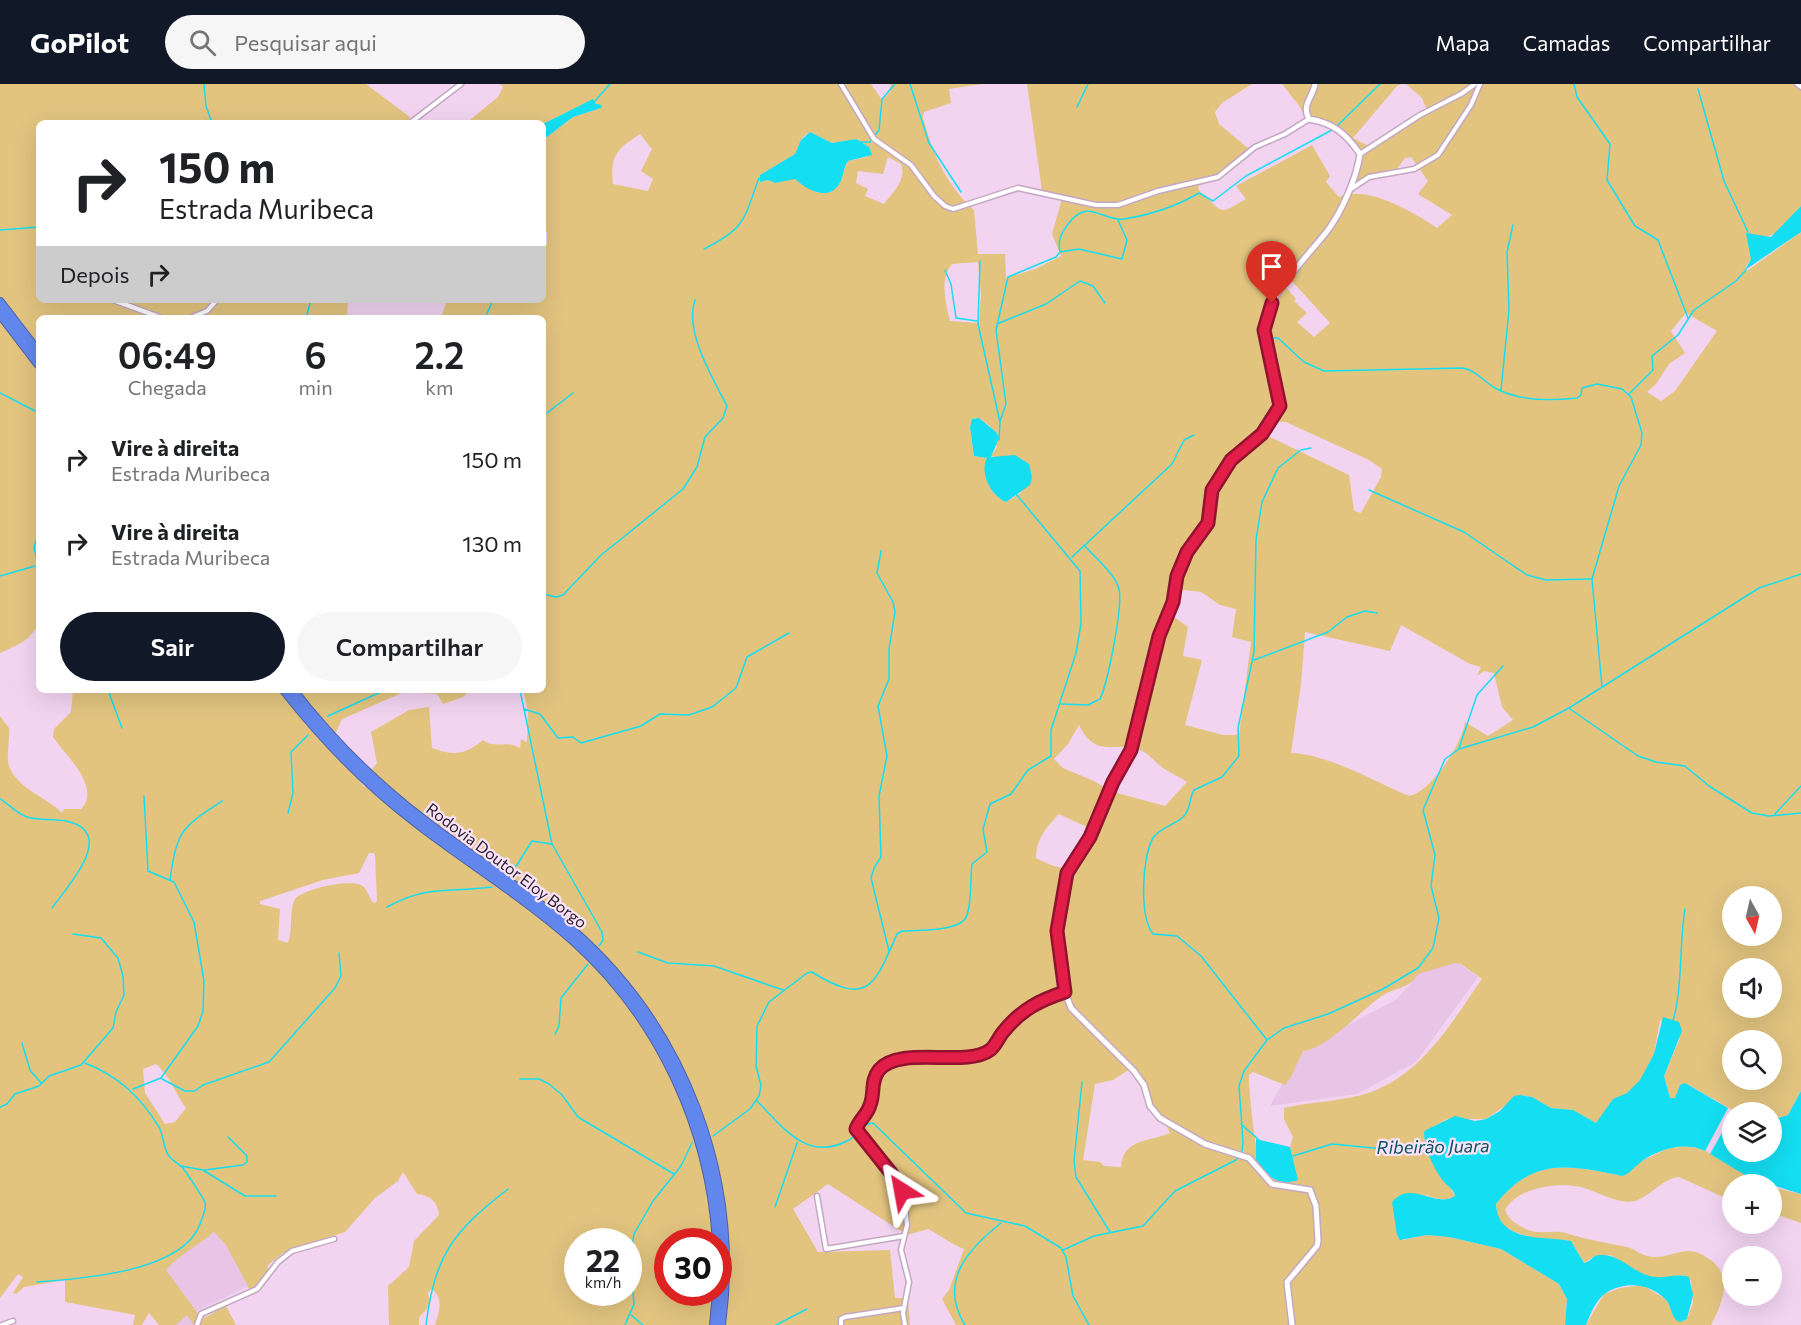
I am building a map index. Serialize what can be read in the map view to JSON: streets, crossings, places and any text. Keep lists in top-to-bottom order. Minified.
{"streets":{"highway":["Rodovia Doutor Eloy Borgo"]},"water":["Ribeirão Juara"],"north":"bottom","page":{"header":"GoPilot","search":"Pesquisar aqui","nav":["Mapa","Camadas","Compartilhar"],"turn":["150 m","Estrada Muribeca"],"then":"Depois","eta":["06:49","Chegada","6","min","2.2","km"],"list":[{"name":"Vire à direita","note":"Estrada Muribeca","value":"150 m"},{"name":"Vire à direita","note":"Estrada Muribeca","value":"130 m"}],"buttons":["Sair","Compartilhar"],"map_buttons":["+","−"],"speed":"22 km/h","limit":"30"}}
